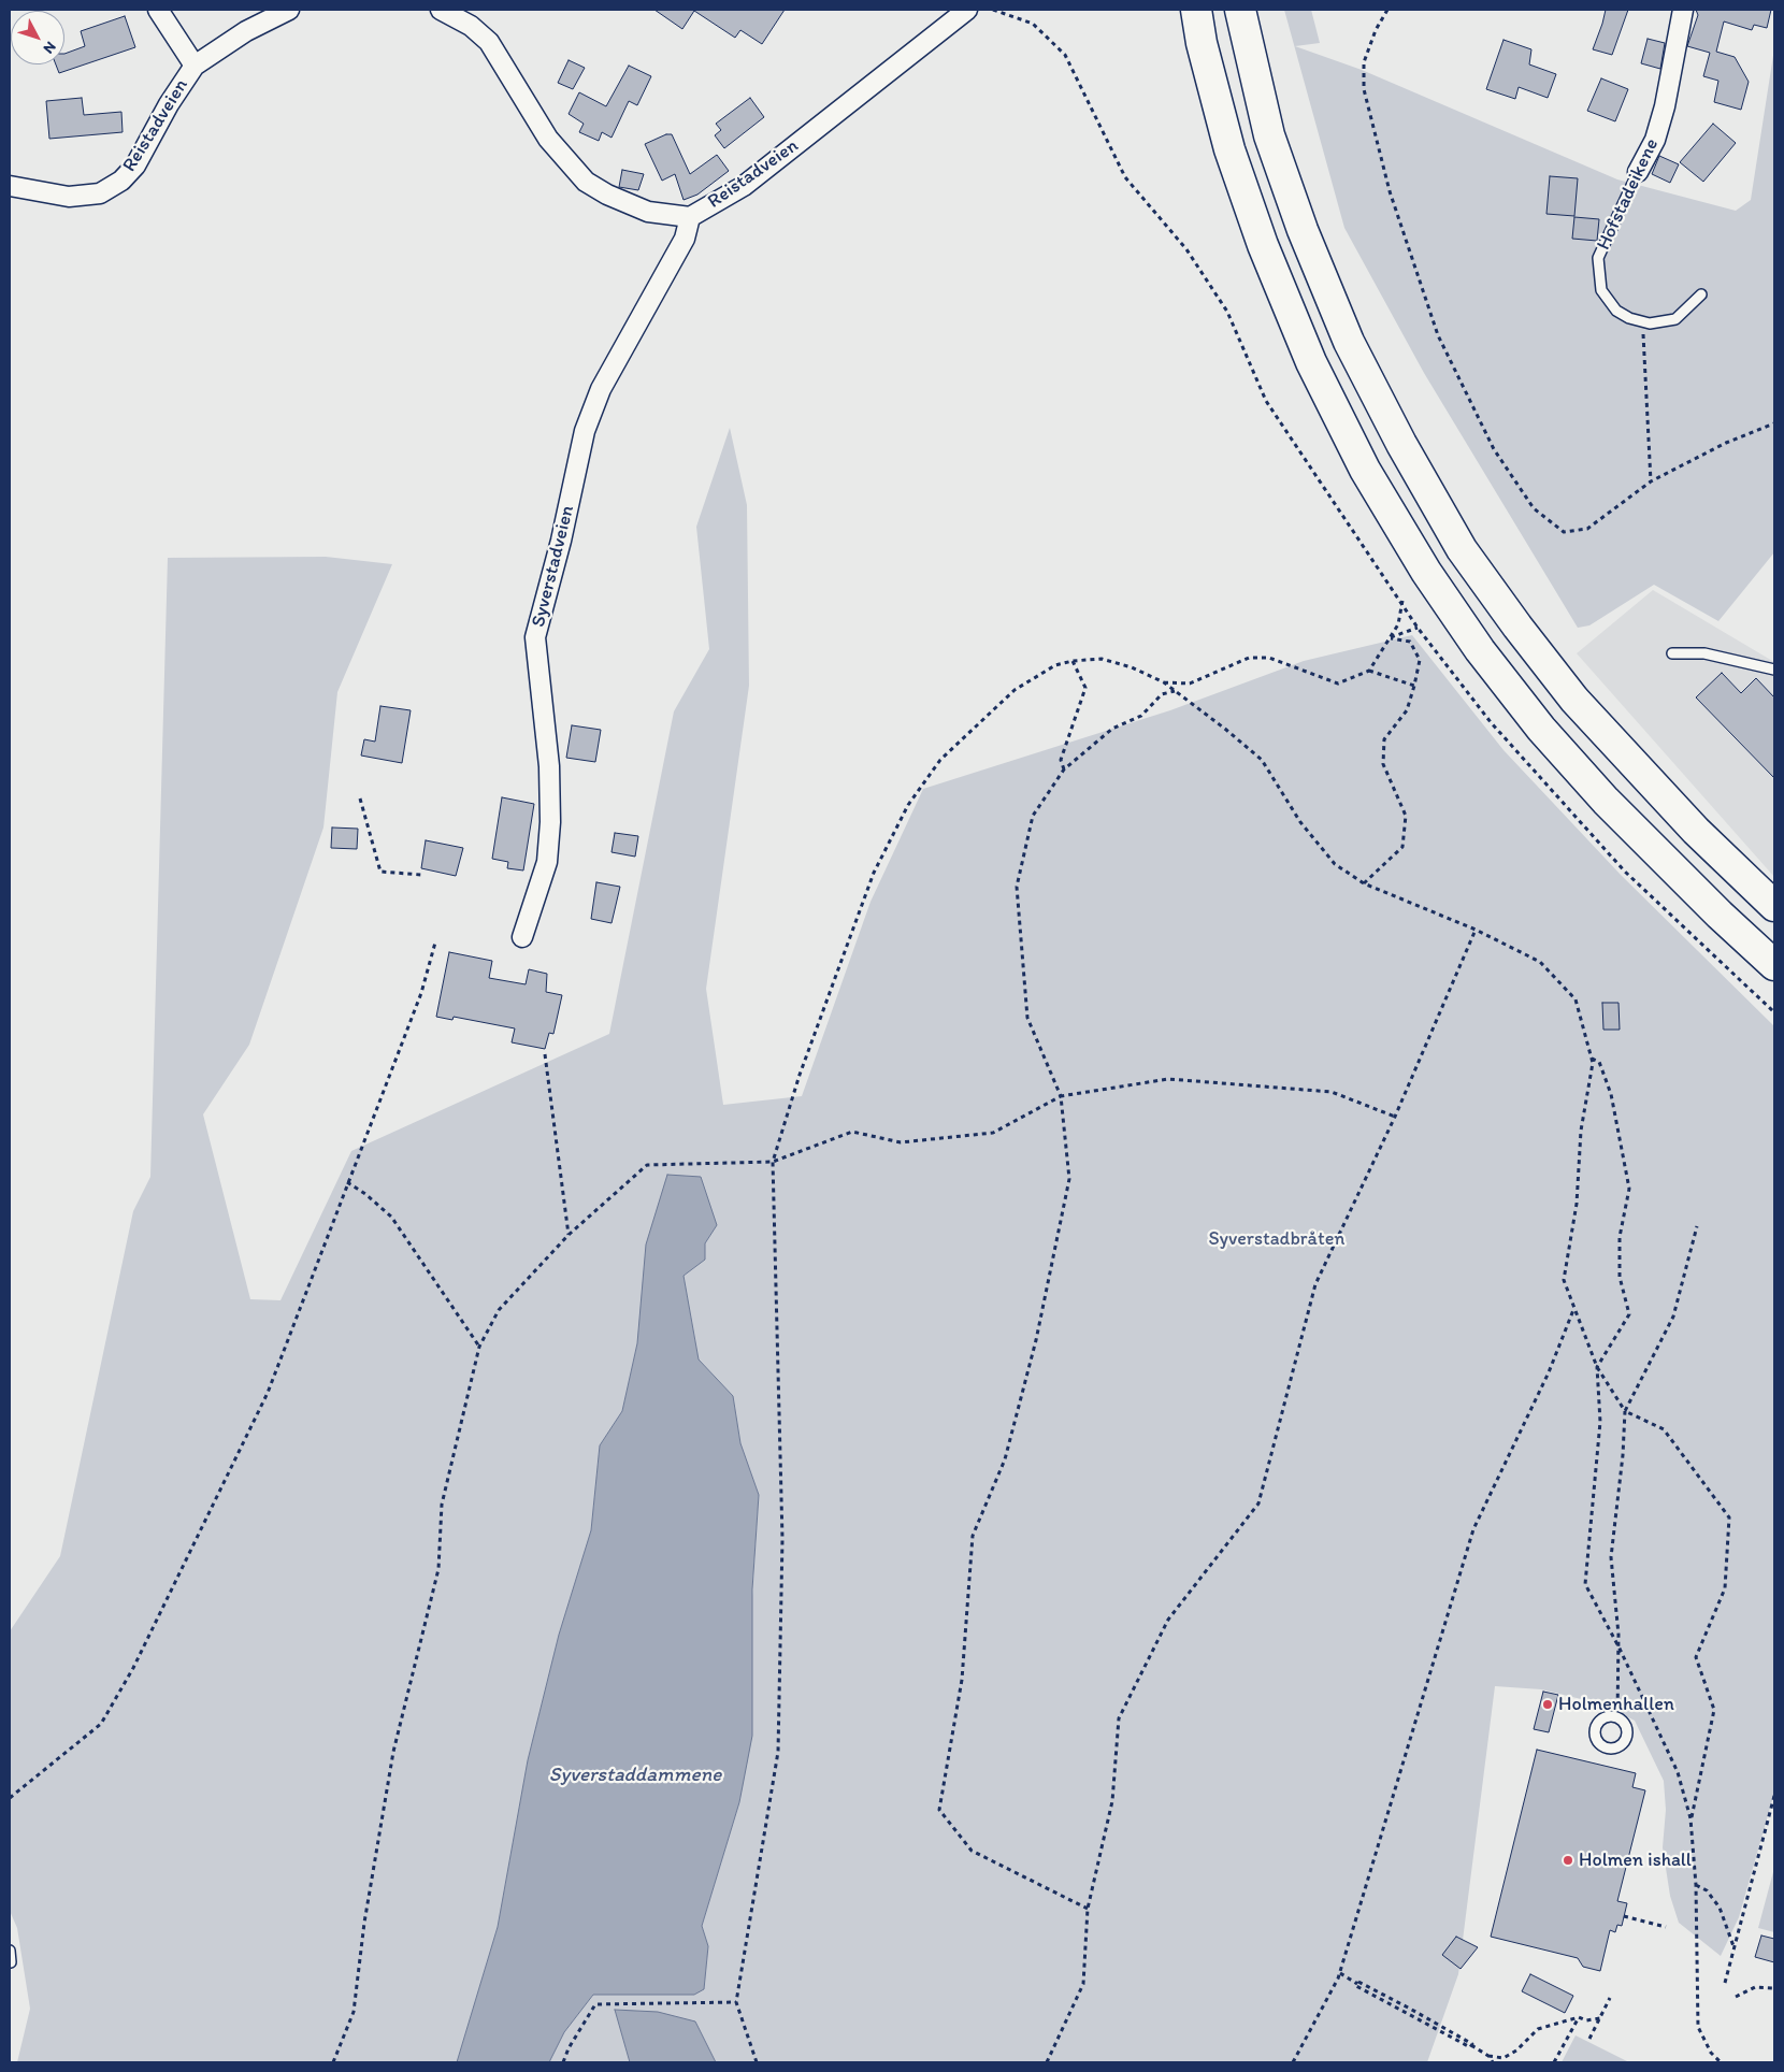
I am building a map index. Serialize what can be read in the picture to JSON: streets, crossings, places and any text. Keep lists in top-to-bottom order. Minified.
{"streets":{"street":["Reistadveien","Hofstadeikene","Syverstadveien"]},"crossings":[["Reistadveien","Syverstadveien"]],"water":["Syverstaddammene"],"parks":["Syverstadbråten"],"places":["Holmenhallen","Holmen ishall"],"north":"bottom right"}
